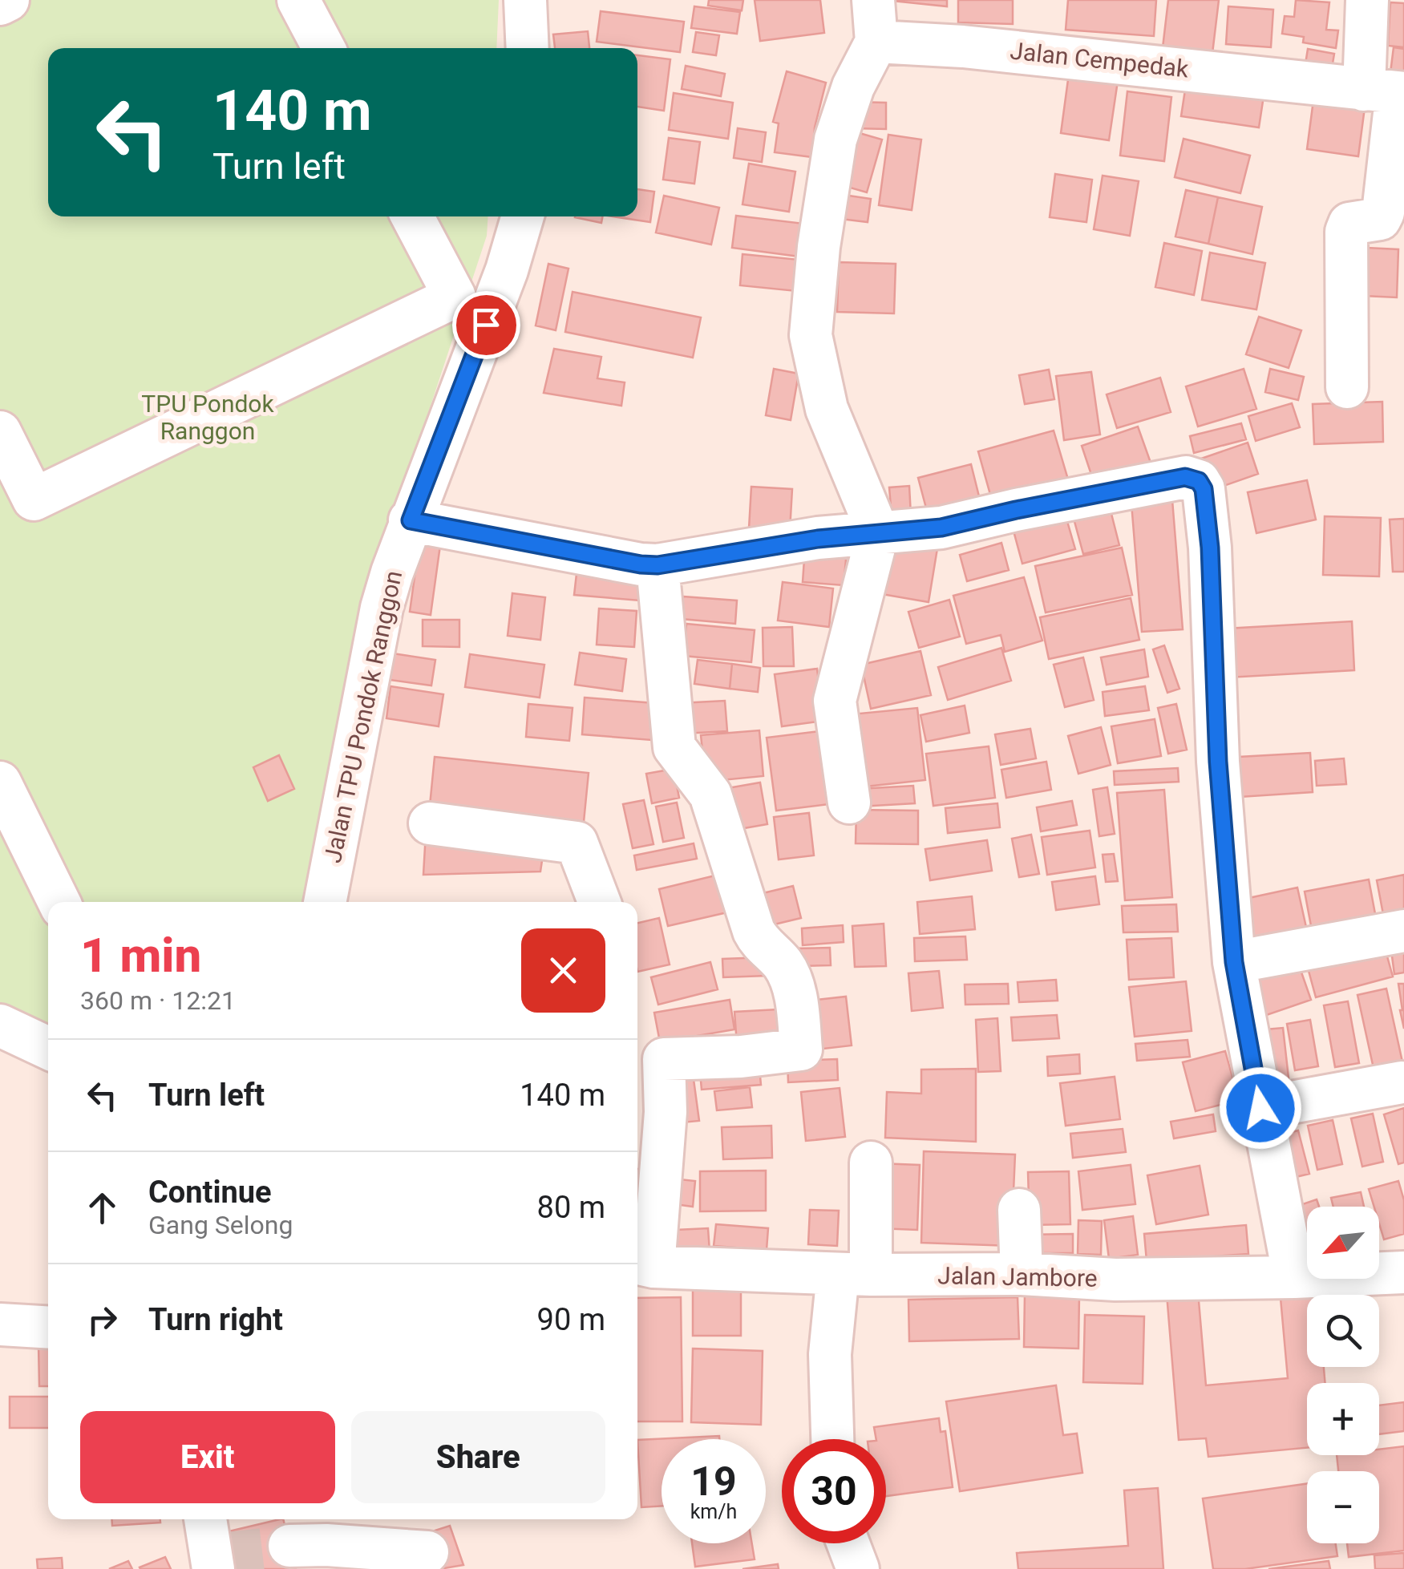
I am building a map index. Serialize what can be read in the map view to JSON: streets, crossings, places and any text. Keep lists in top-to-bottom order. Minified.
{"streets":{"street":["Jalan Cempedak","Jalan TPU Pondok Ranggon","Jalan Jambore"]},"parks":["TPU Pondok Ranggon"],"north":"bottom left","page":{"turn":["140 m","Turn left"],"heading":["1 min","360 m · 12:21"],"list":[{"name":"Turn left","value":"140 m"},{"name":"Continue","note":"Gang Selong","value":"80 m"},{"name":"Turn right","value":"90 m"}],"map_buttons":["+","−"],"buttons":["Exit","Share"],"speed":"19 km/h","limit":"30"}}
